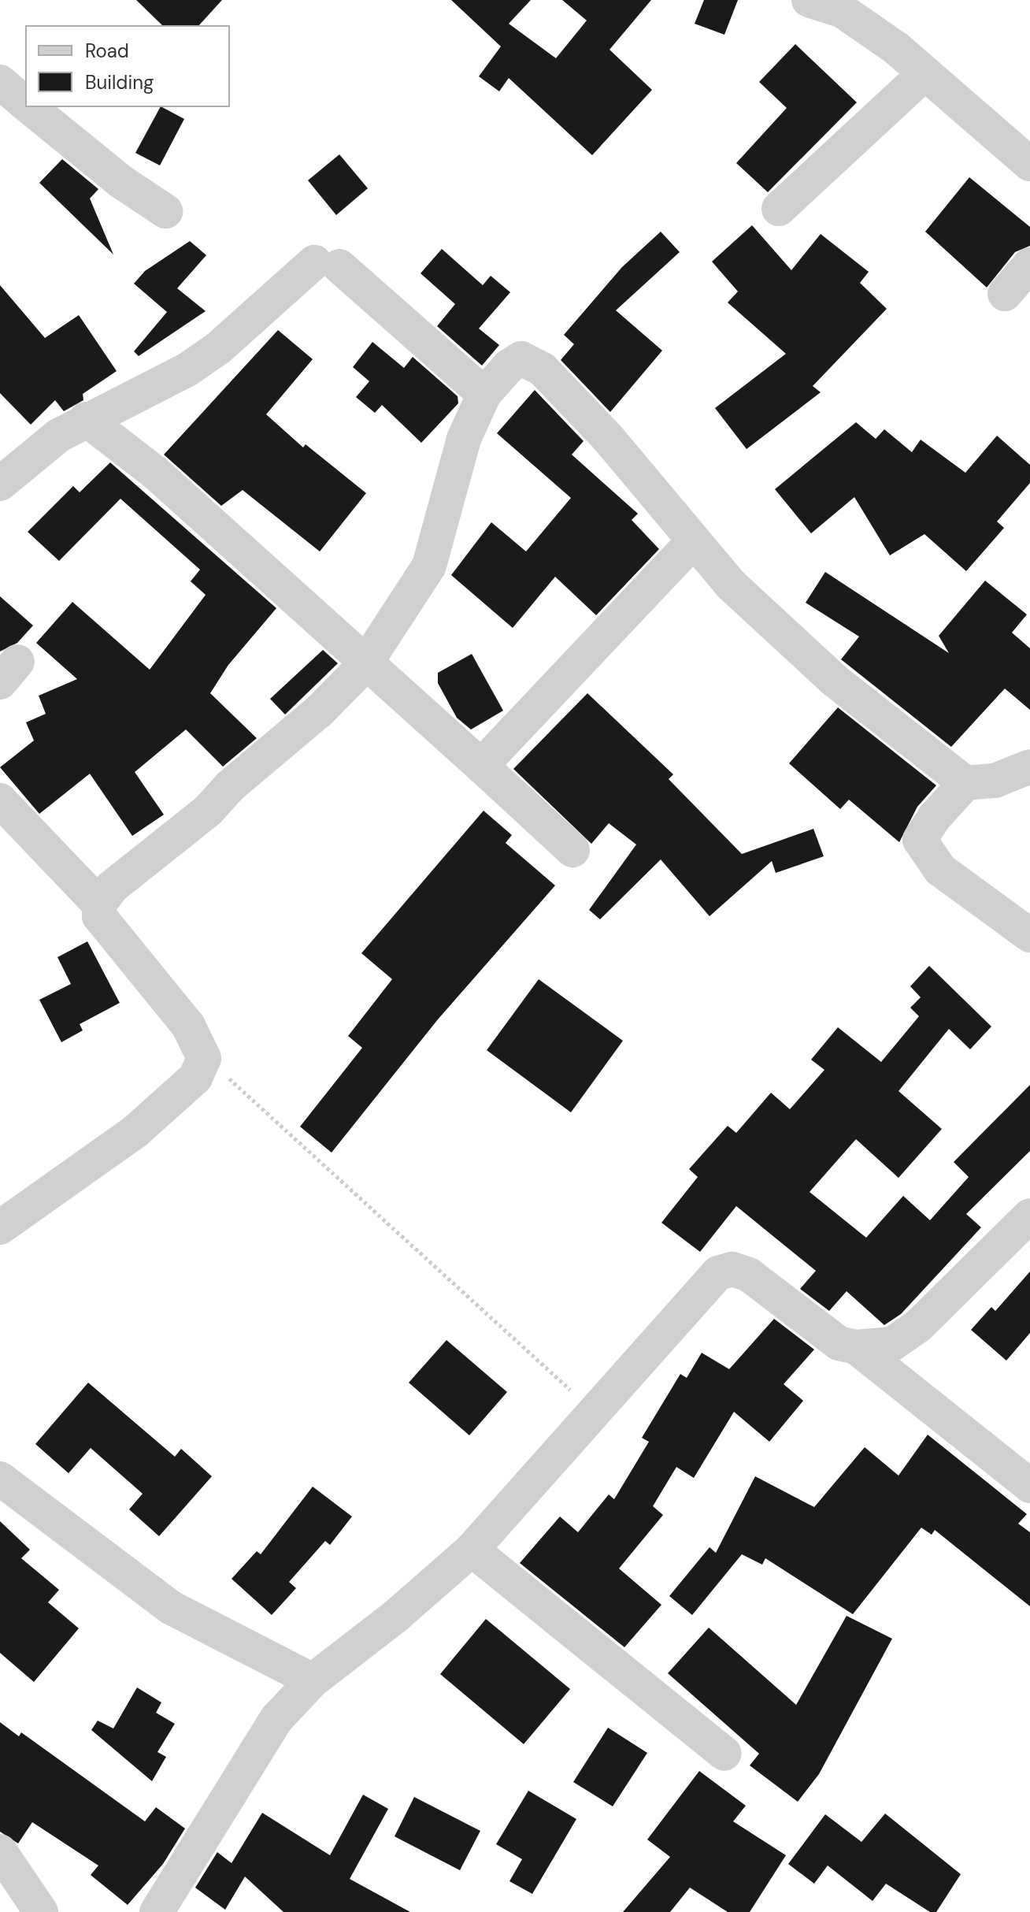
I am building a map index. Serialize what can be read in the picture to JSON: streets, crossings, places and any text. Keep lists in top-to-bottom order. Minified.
{"legend":["Road","Building"]}
